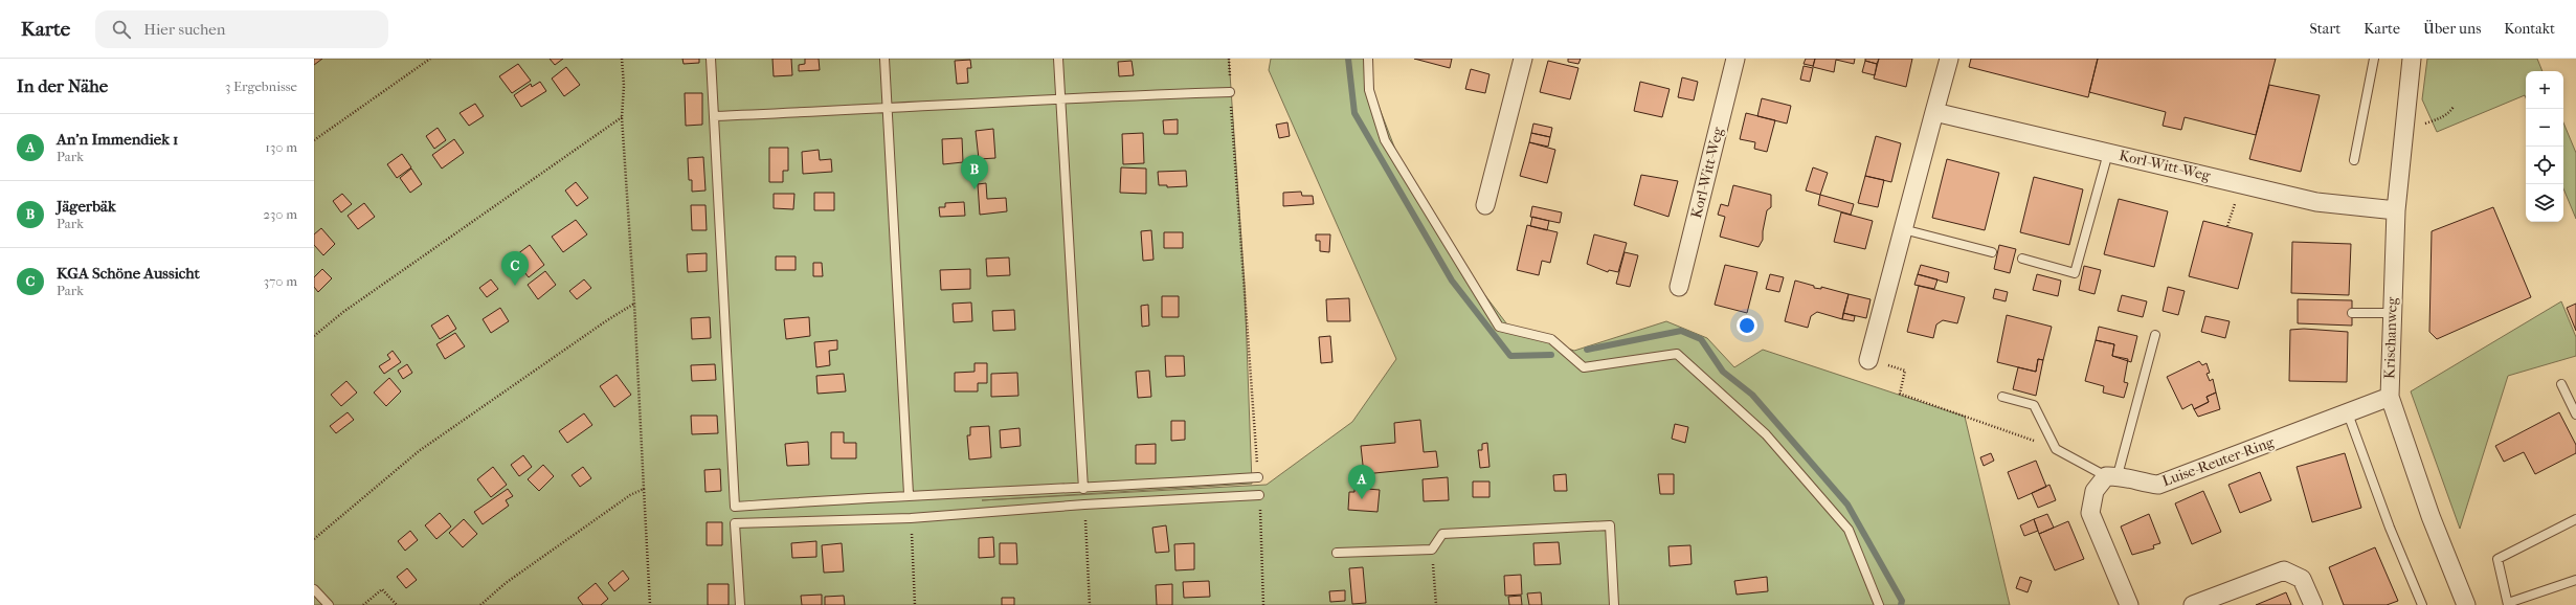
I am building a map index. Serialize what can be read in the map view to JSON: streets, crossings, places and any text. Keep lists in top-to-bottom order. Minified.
{"streets":{"street":["Korl-Witt-Weg","Krischanweg","Luise-Reuter-Ring"]},"crossings":[["Korl-Witt-Weg","Krischanweg"],["Krischanweg","Luise-Reuter-Ring"]],"page":{"header":"Karte","search":"Hier suchen","nav":["Start","Karte","Über uns","Kontakt"],"heading":["In der Nähe","3 Ergebnisse"],"map_buttons":["+","−"],"list":[{"mark":"A","name":"An'n Immendiek 1","note":"Park","value":"130 m"},{"mark":"B","name":"Jägerbäk","note":"Park","value":"230 m"},{"mark":"C","name":"KGA Schöne Aussicht","note":"Park","value":"370 m"}],"pins":["B","C","A"]}}
